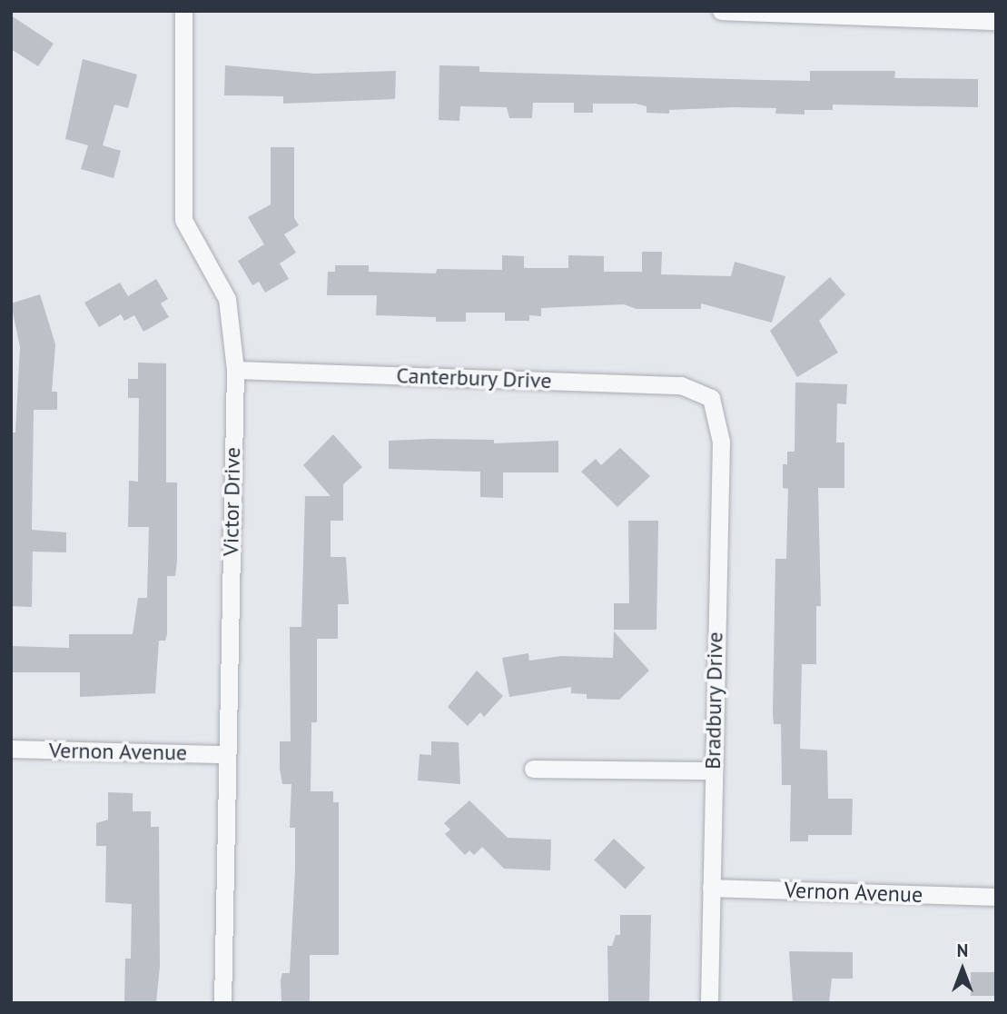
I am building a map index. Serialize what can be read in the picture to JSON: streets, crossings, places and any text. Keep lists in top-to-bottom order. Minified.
{"streets":{"street":["Canterbury Drive","Victor Drive","Bradbury Drive","Vernon Avenue"]},"crossings":[["Canterbury Drive","Victor Drive"],["Canterbury Drive","Bradbury Drive"],["Victor Drive","Vernon Avenue"],["Bradbury Drive","Vernon Avenue"]],"north":"top"}
